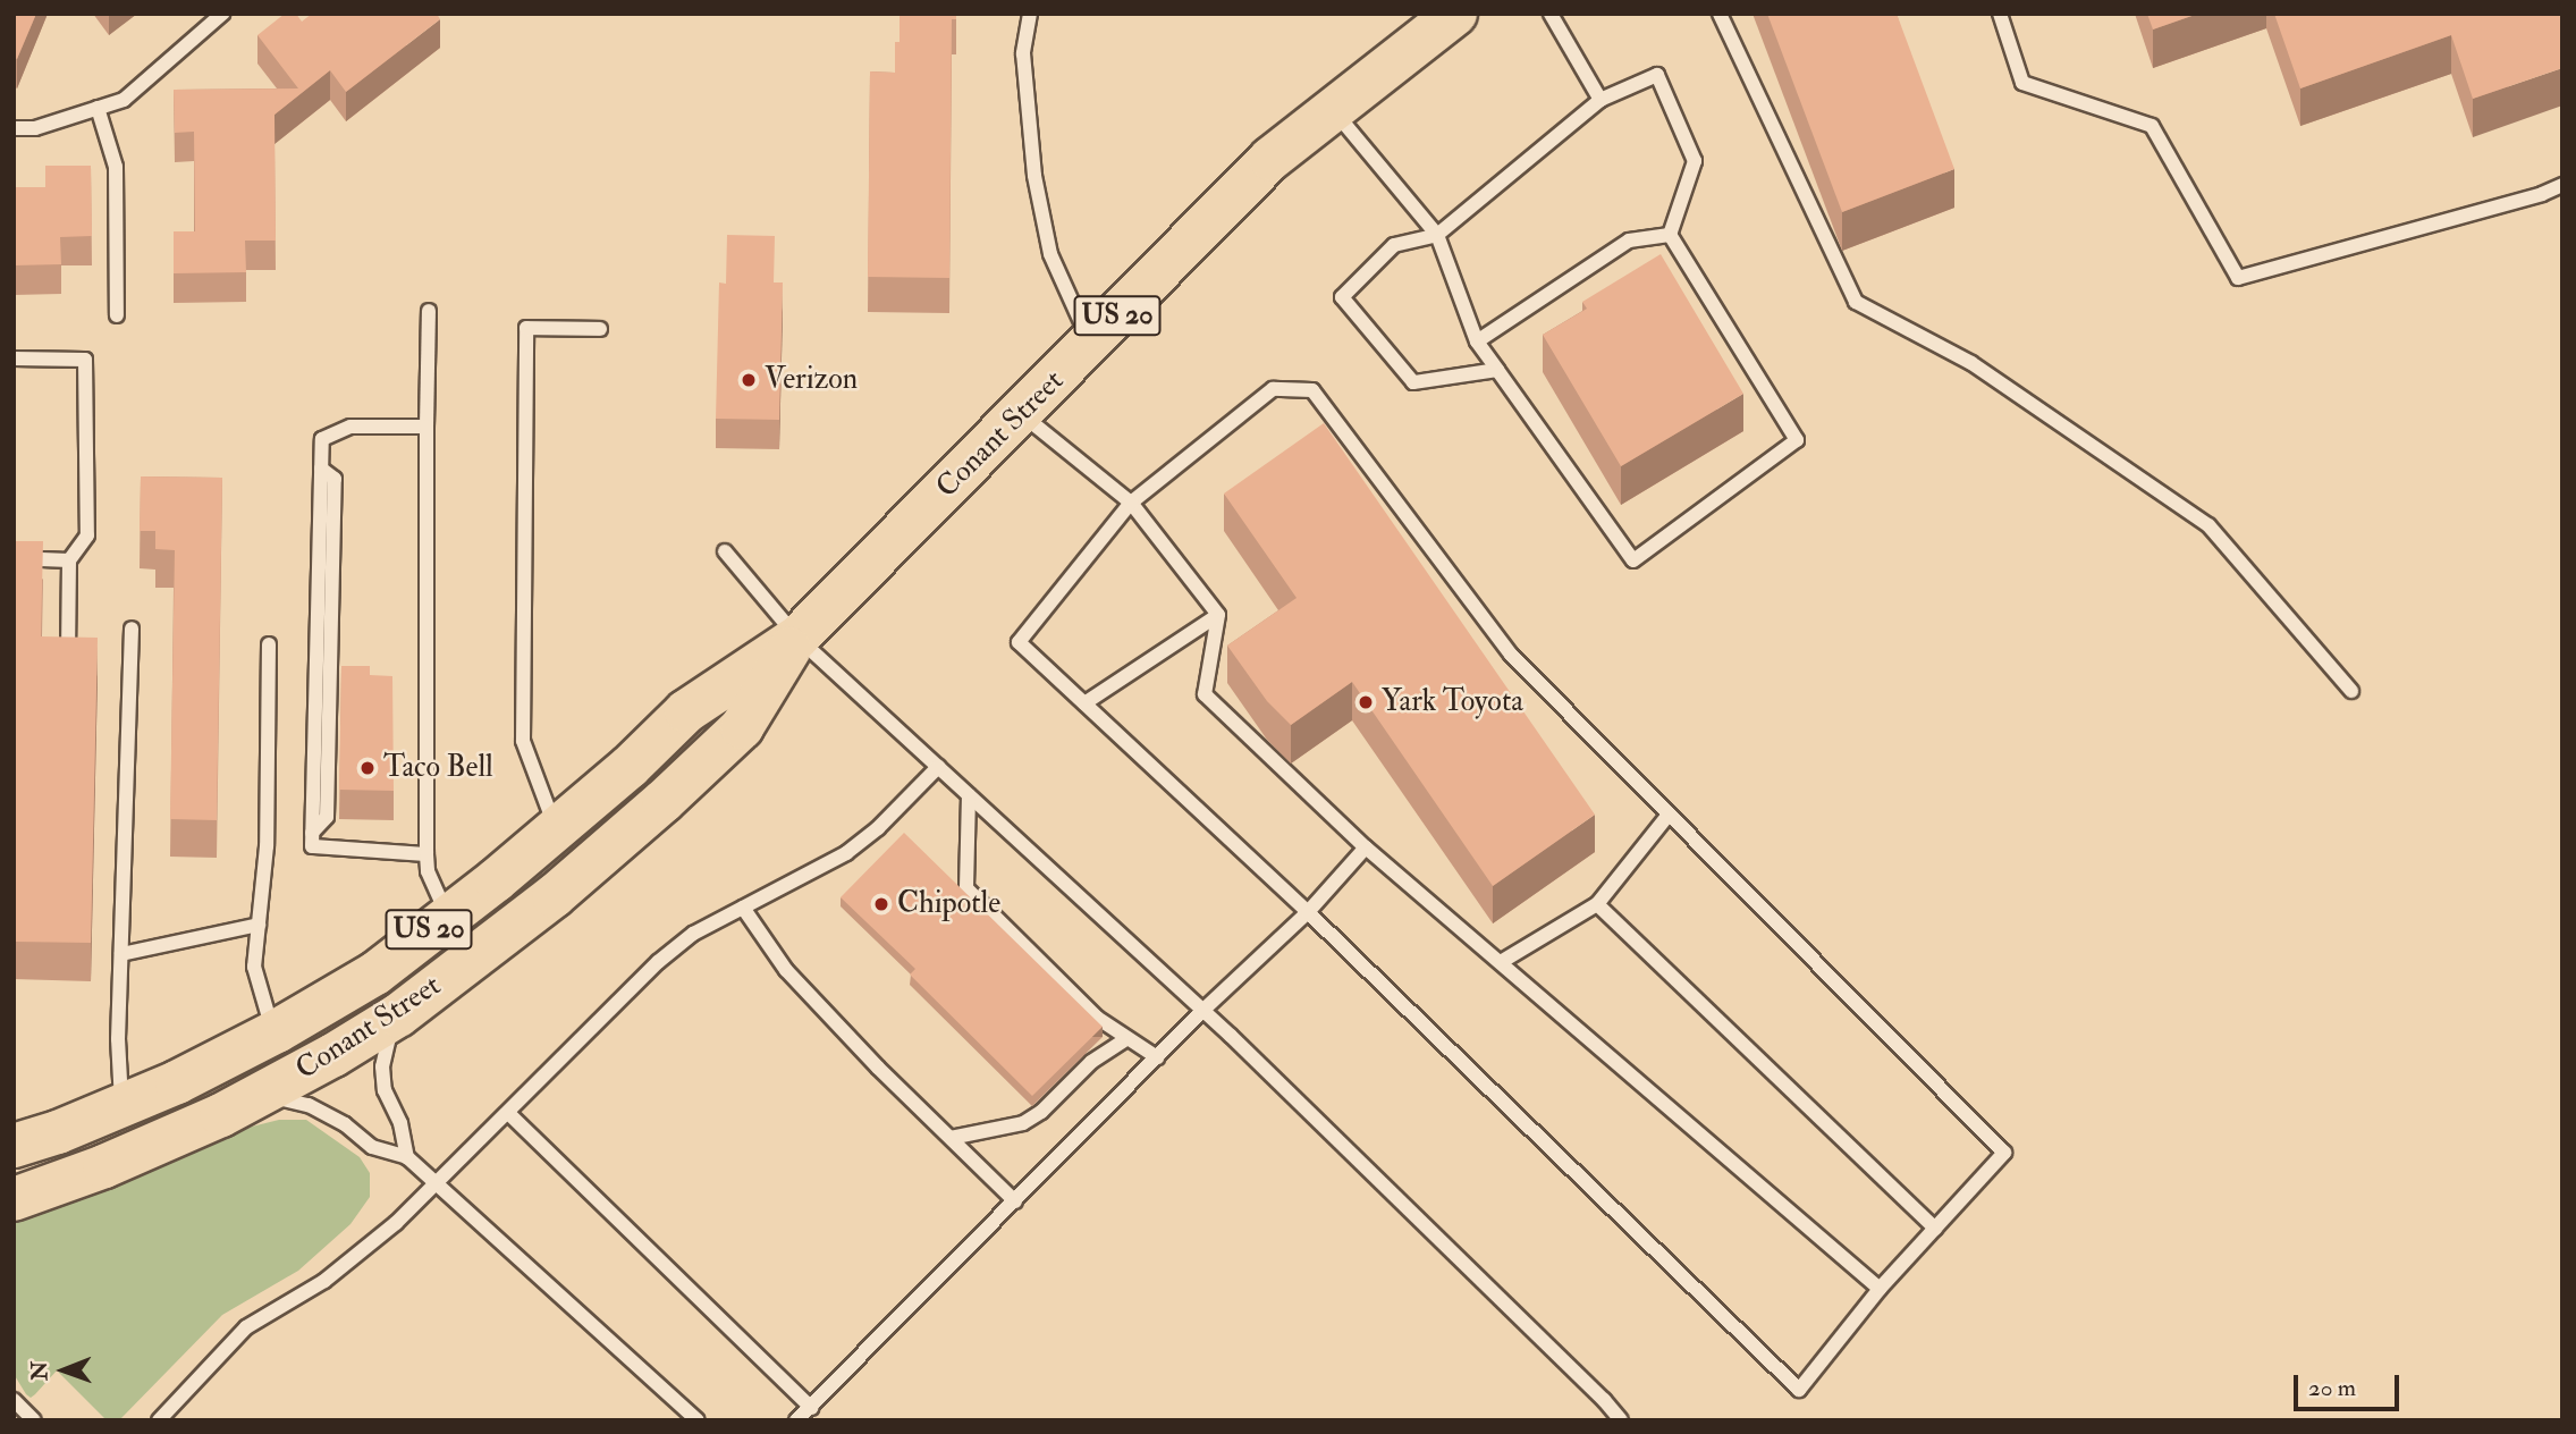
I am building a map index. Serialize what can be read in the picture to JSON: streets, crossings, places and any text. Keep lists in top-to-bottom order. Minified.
{"streets":{"main road":["US 20","Conant Street"]},"places":["Verizon","Yark Toyota","Taco Bell","Chipotle"],"scale_bar":"20 m","north":"left"}
